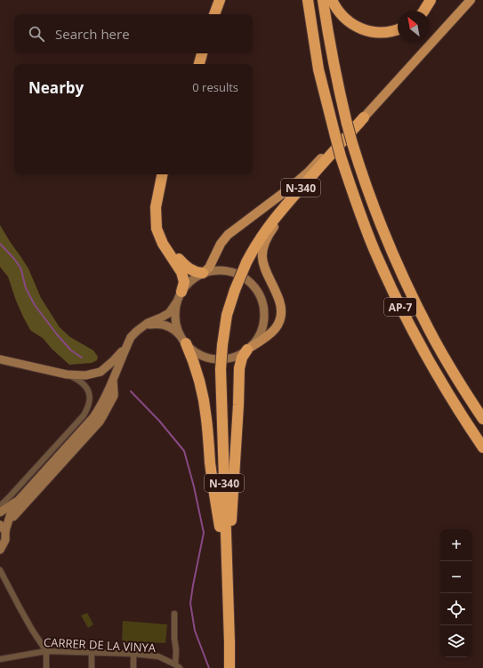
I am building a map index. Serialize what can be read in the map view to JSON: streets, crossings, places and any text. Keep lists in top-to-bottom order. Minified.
{"streets":{"highway":["N-340","AP-7"],"street":["CARRER DE LA VINYA"]},"north":"top left","page":{"search":"Search here","heading":["Nearby","0 results"],"map_buttons":["+","−"]}}
